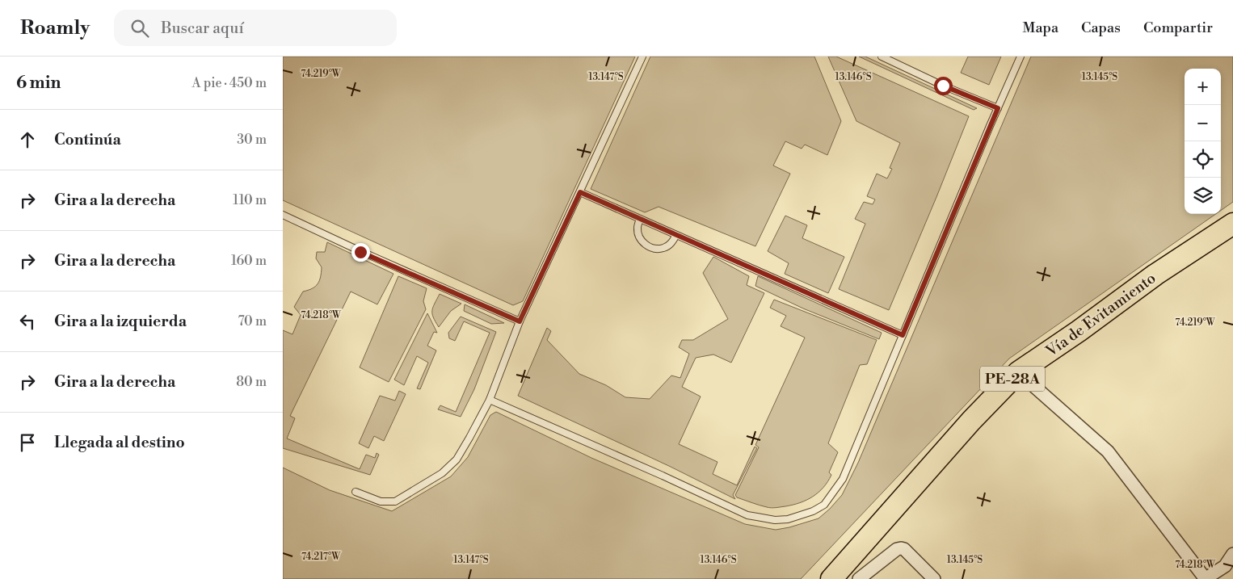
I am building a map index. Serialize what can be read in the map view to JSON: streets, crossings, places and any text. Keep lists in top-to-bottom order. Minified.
{"streets":{"highway":["Vía de Evitamiento","PE-28A"]},"page":{"header":"Roamly","search":"Buscar aquí","nav":["Mapa","Capas","Compartir"],"heading":["6 min","A pie · 450 m"],"map_buttons":["+","−"],"list":[["Continúa","30 m"],["Gira a la derecha","110 m"],["Gira a la derecha","160 m"],["Gira a la izquierda","70 m"],["Gira a la derecha","80 m"],"Llegada al destino"]},"coordinates":["74.219°W","13.147°S","13.146°S","13.145°S","74.218°W","74.217°W"]}
